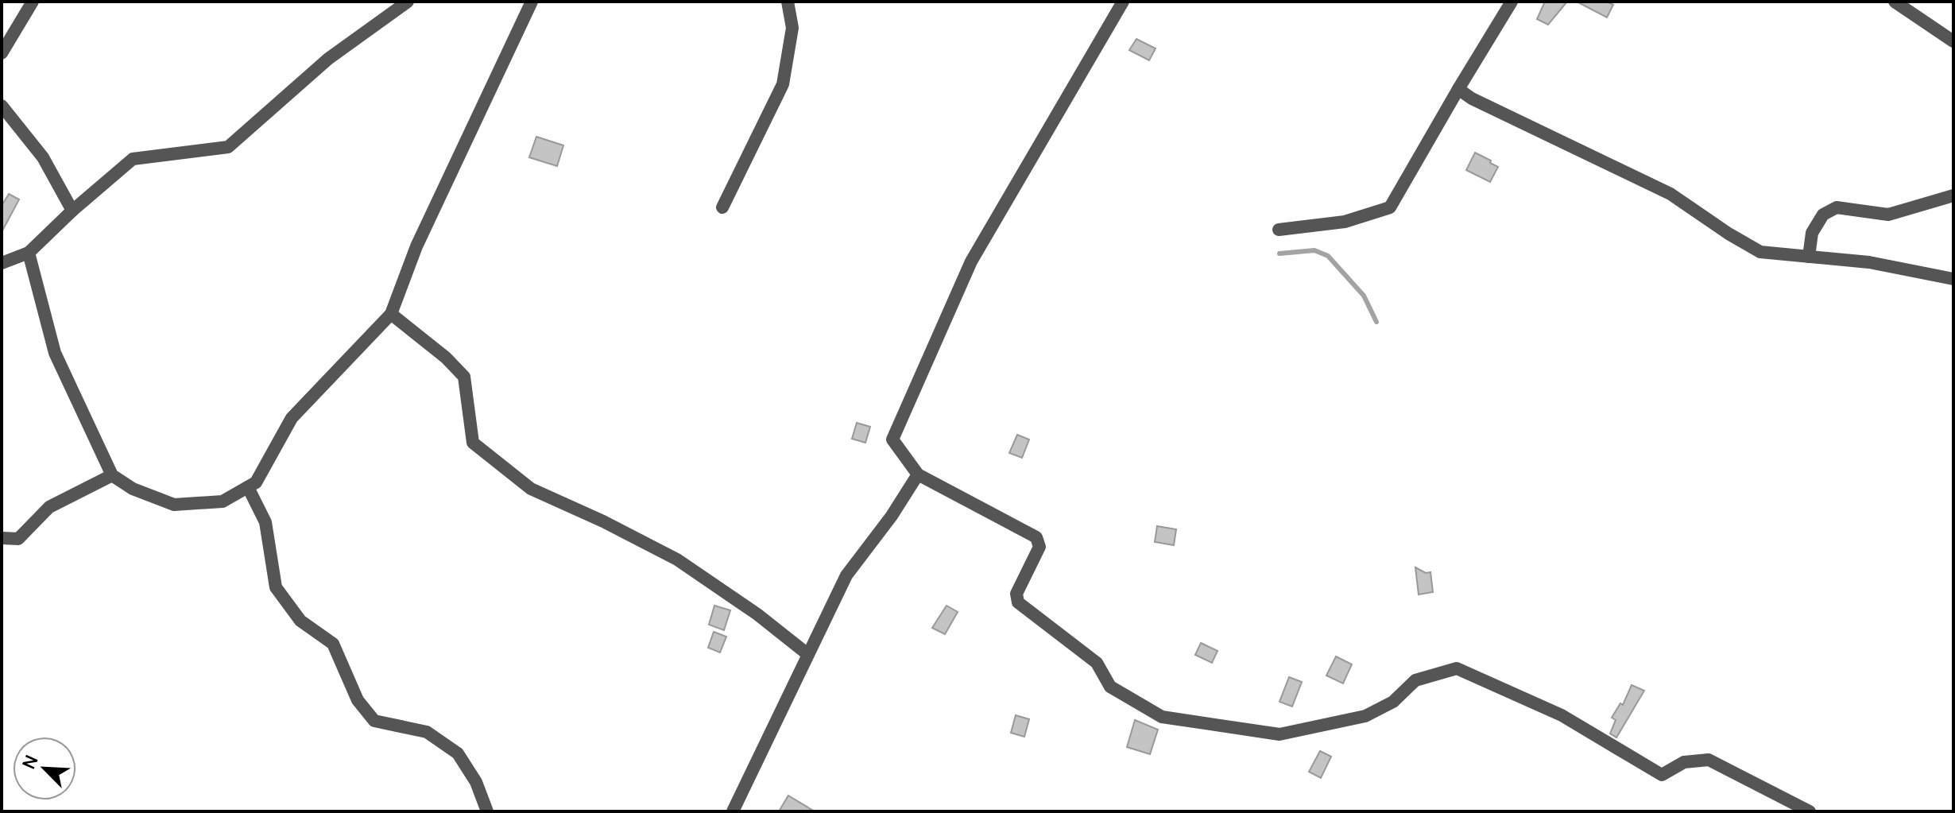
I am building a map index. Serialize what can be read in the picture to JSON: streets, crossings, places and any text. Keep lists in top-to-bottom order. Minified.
{"north":"top left"}
